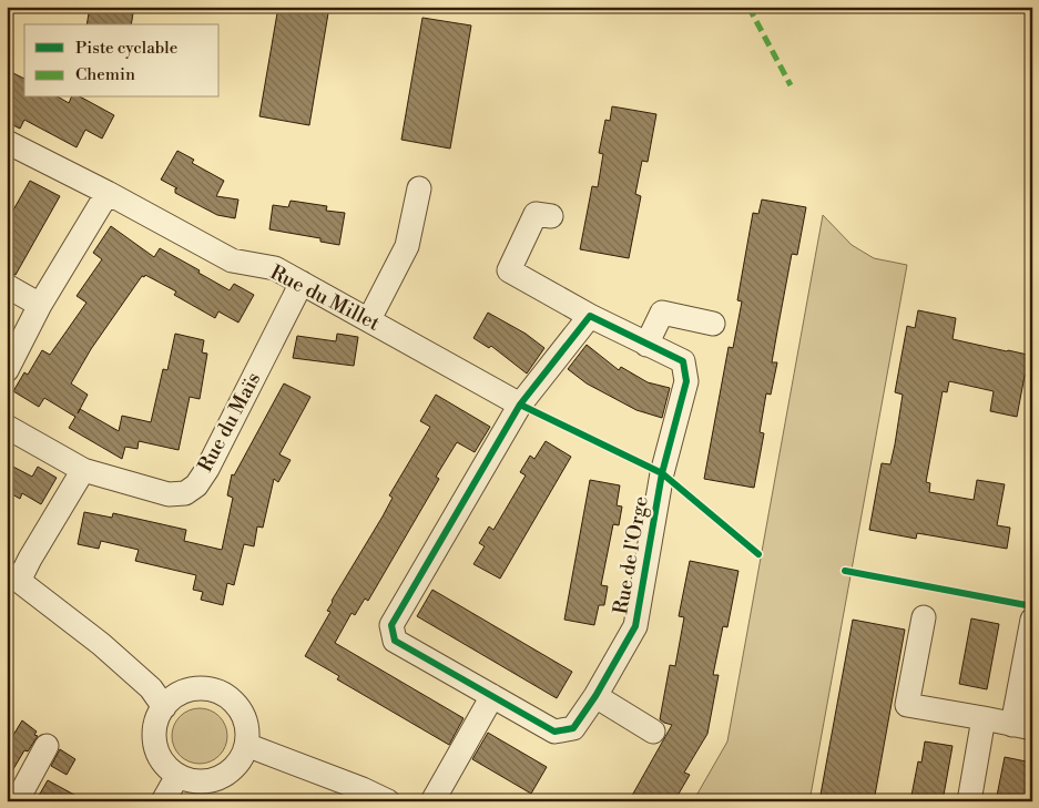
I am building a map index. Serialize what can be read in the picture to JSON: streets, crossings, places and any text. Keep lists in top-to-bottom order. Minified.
{"streets":{"street":["Rue du Millet","Rue du Maïs","Rue de l'Orge"]},"crossings":[["Rue du Millet","Rue du Maïs"],["Rue du Millet","Rue de l'Orge"]],"legend":["Piste cyclable","Chemin"]}
